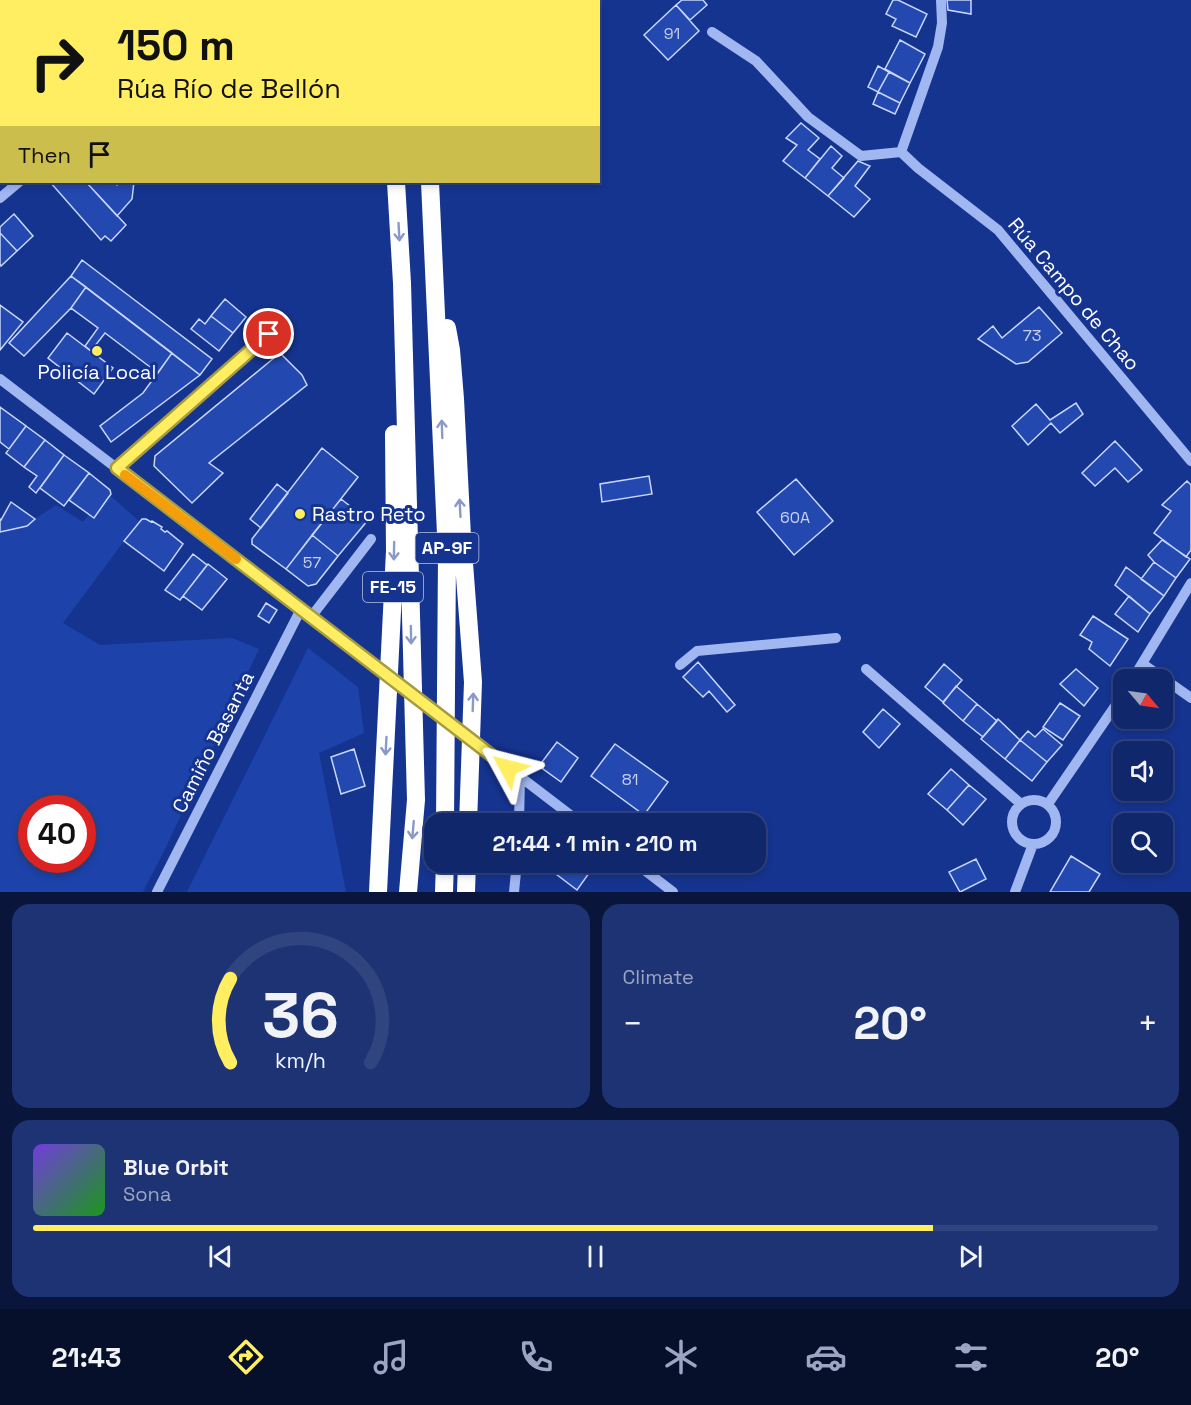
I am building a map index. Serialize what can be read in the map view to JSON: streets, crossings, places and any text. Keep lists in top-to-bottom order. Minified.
{"streets":{"highway":["AP-9F","FE-15"],"street":["Rúa Campo de Chao","Camiño Basanta"]},"crossings":[["AP-9F","FE-15"]],"places":["Policía Local","Rastro Reto"],"house_numbers":["91","73","60A","57","81"],"north":"bottom right","page":{"turn":["150 m","Rúa Río de Bellón"],"then":"Then","limit":"40","trip":"21:44 · 1 min · 210 m","tile":"Climate","heat":["−","20°","+"],"song":["Blue Orbit","Sona"],"tabs":["21:43","20°"],"gauge":["36","km/h"]}}
